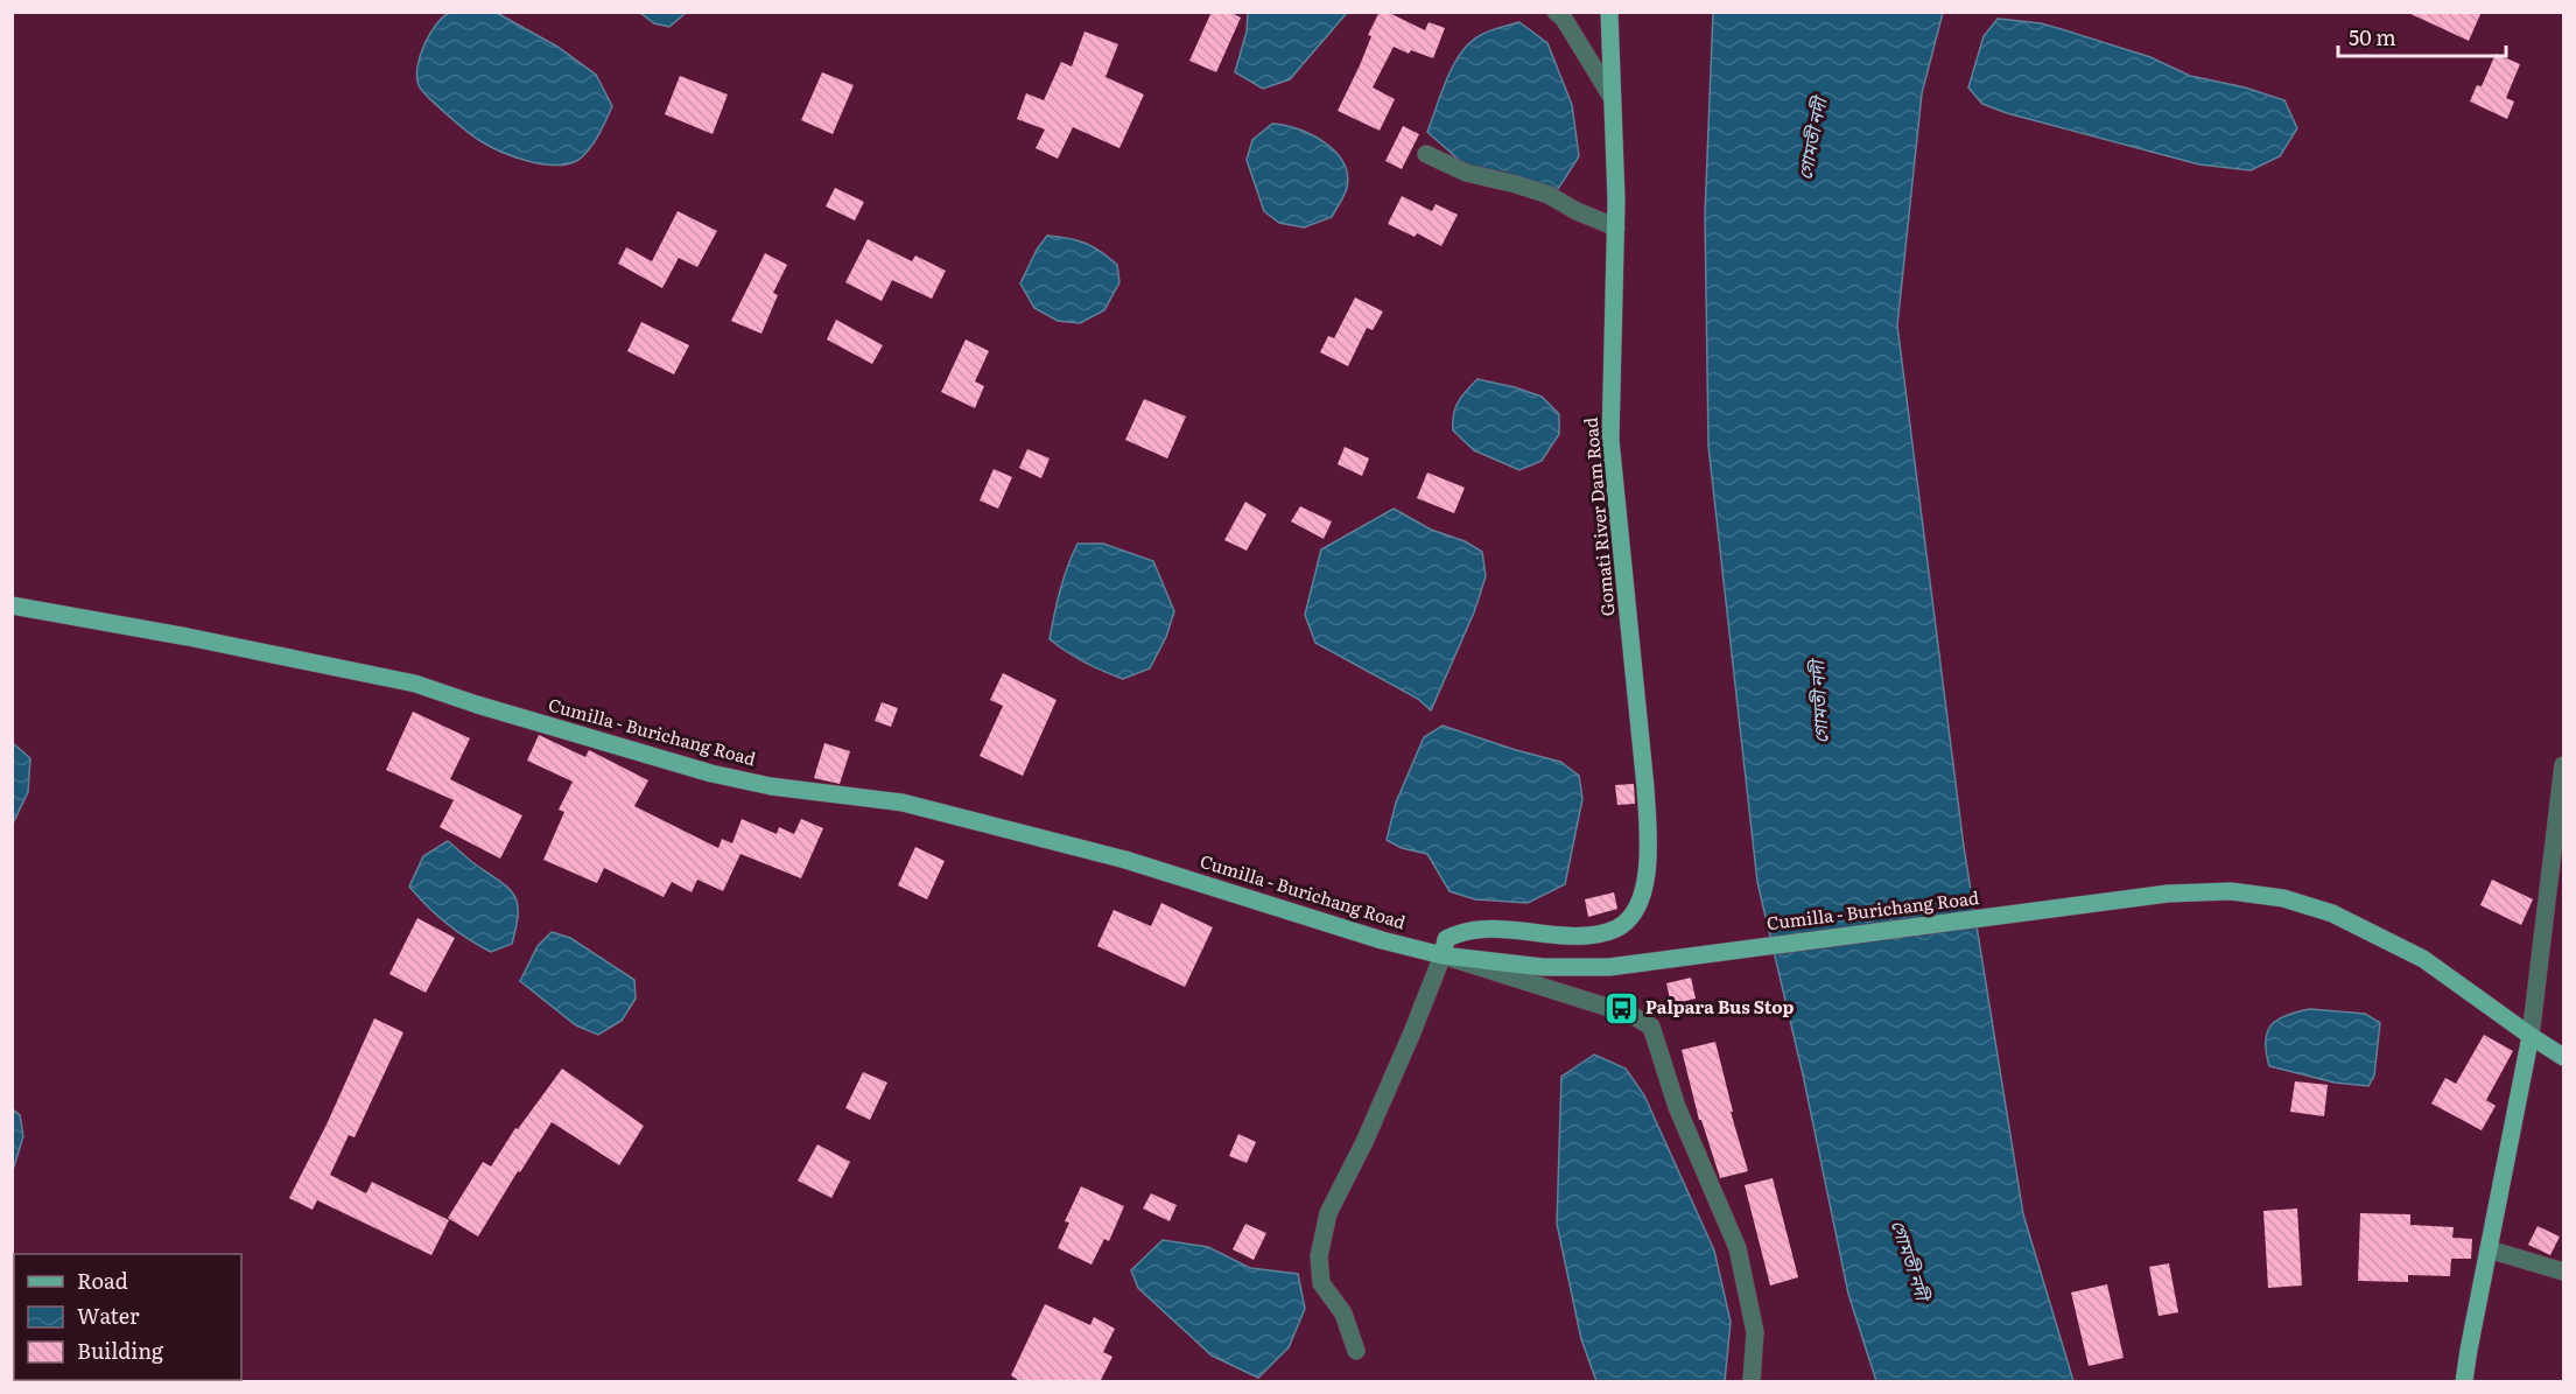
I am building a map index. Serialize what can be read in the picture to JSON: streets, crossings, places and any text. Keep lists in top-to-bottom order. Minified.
{"streets":{"main road":["Gomati River Dam Road","Cumilla - Burichang Road"]},"crossings":[["Gomati River Dam Road","Cumilla - Burichang Road"]],"water":["গোমতী নদী"],"places":{"bus stop":["Palpara Bus Stop"]},"legend":["Road","Water","Building"],"scale_bar":"50 m"}
